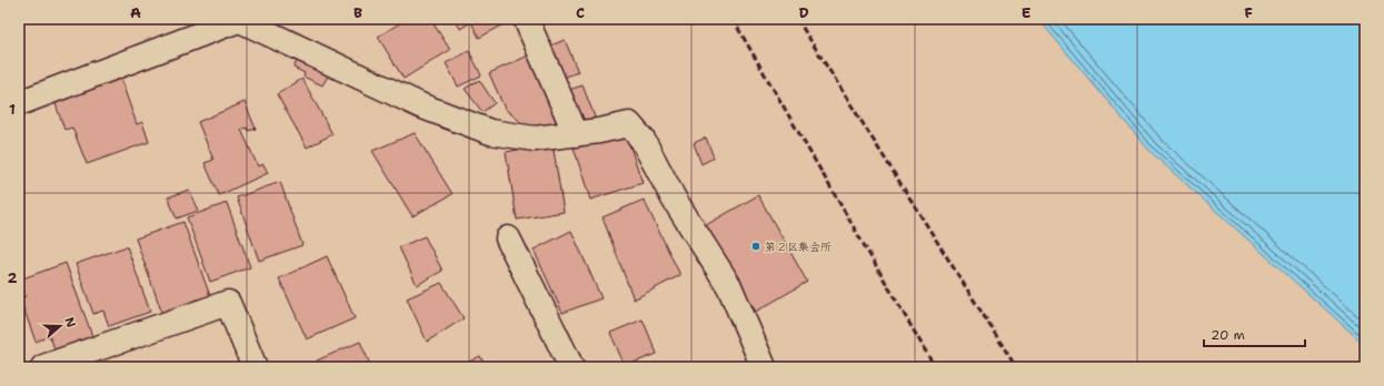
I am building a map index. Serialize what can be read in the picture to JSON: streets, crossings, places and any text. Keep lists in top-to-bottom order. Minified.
{"places":["第２区集会所"],"scale_bar":"20 m","north":"right","grid":{"columns":["A","B","C","D","E","F"],"rows":["1","2"]}}
